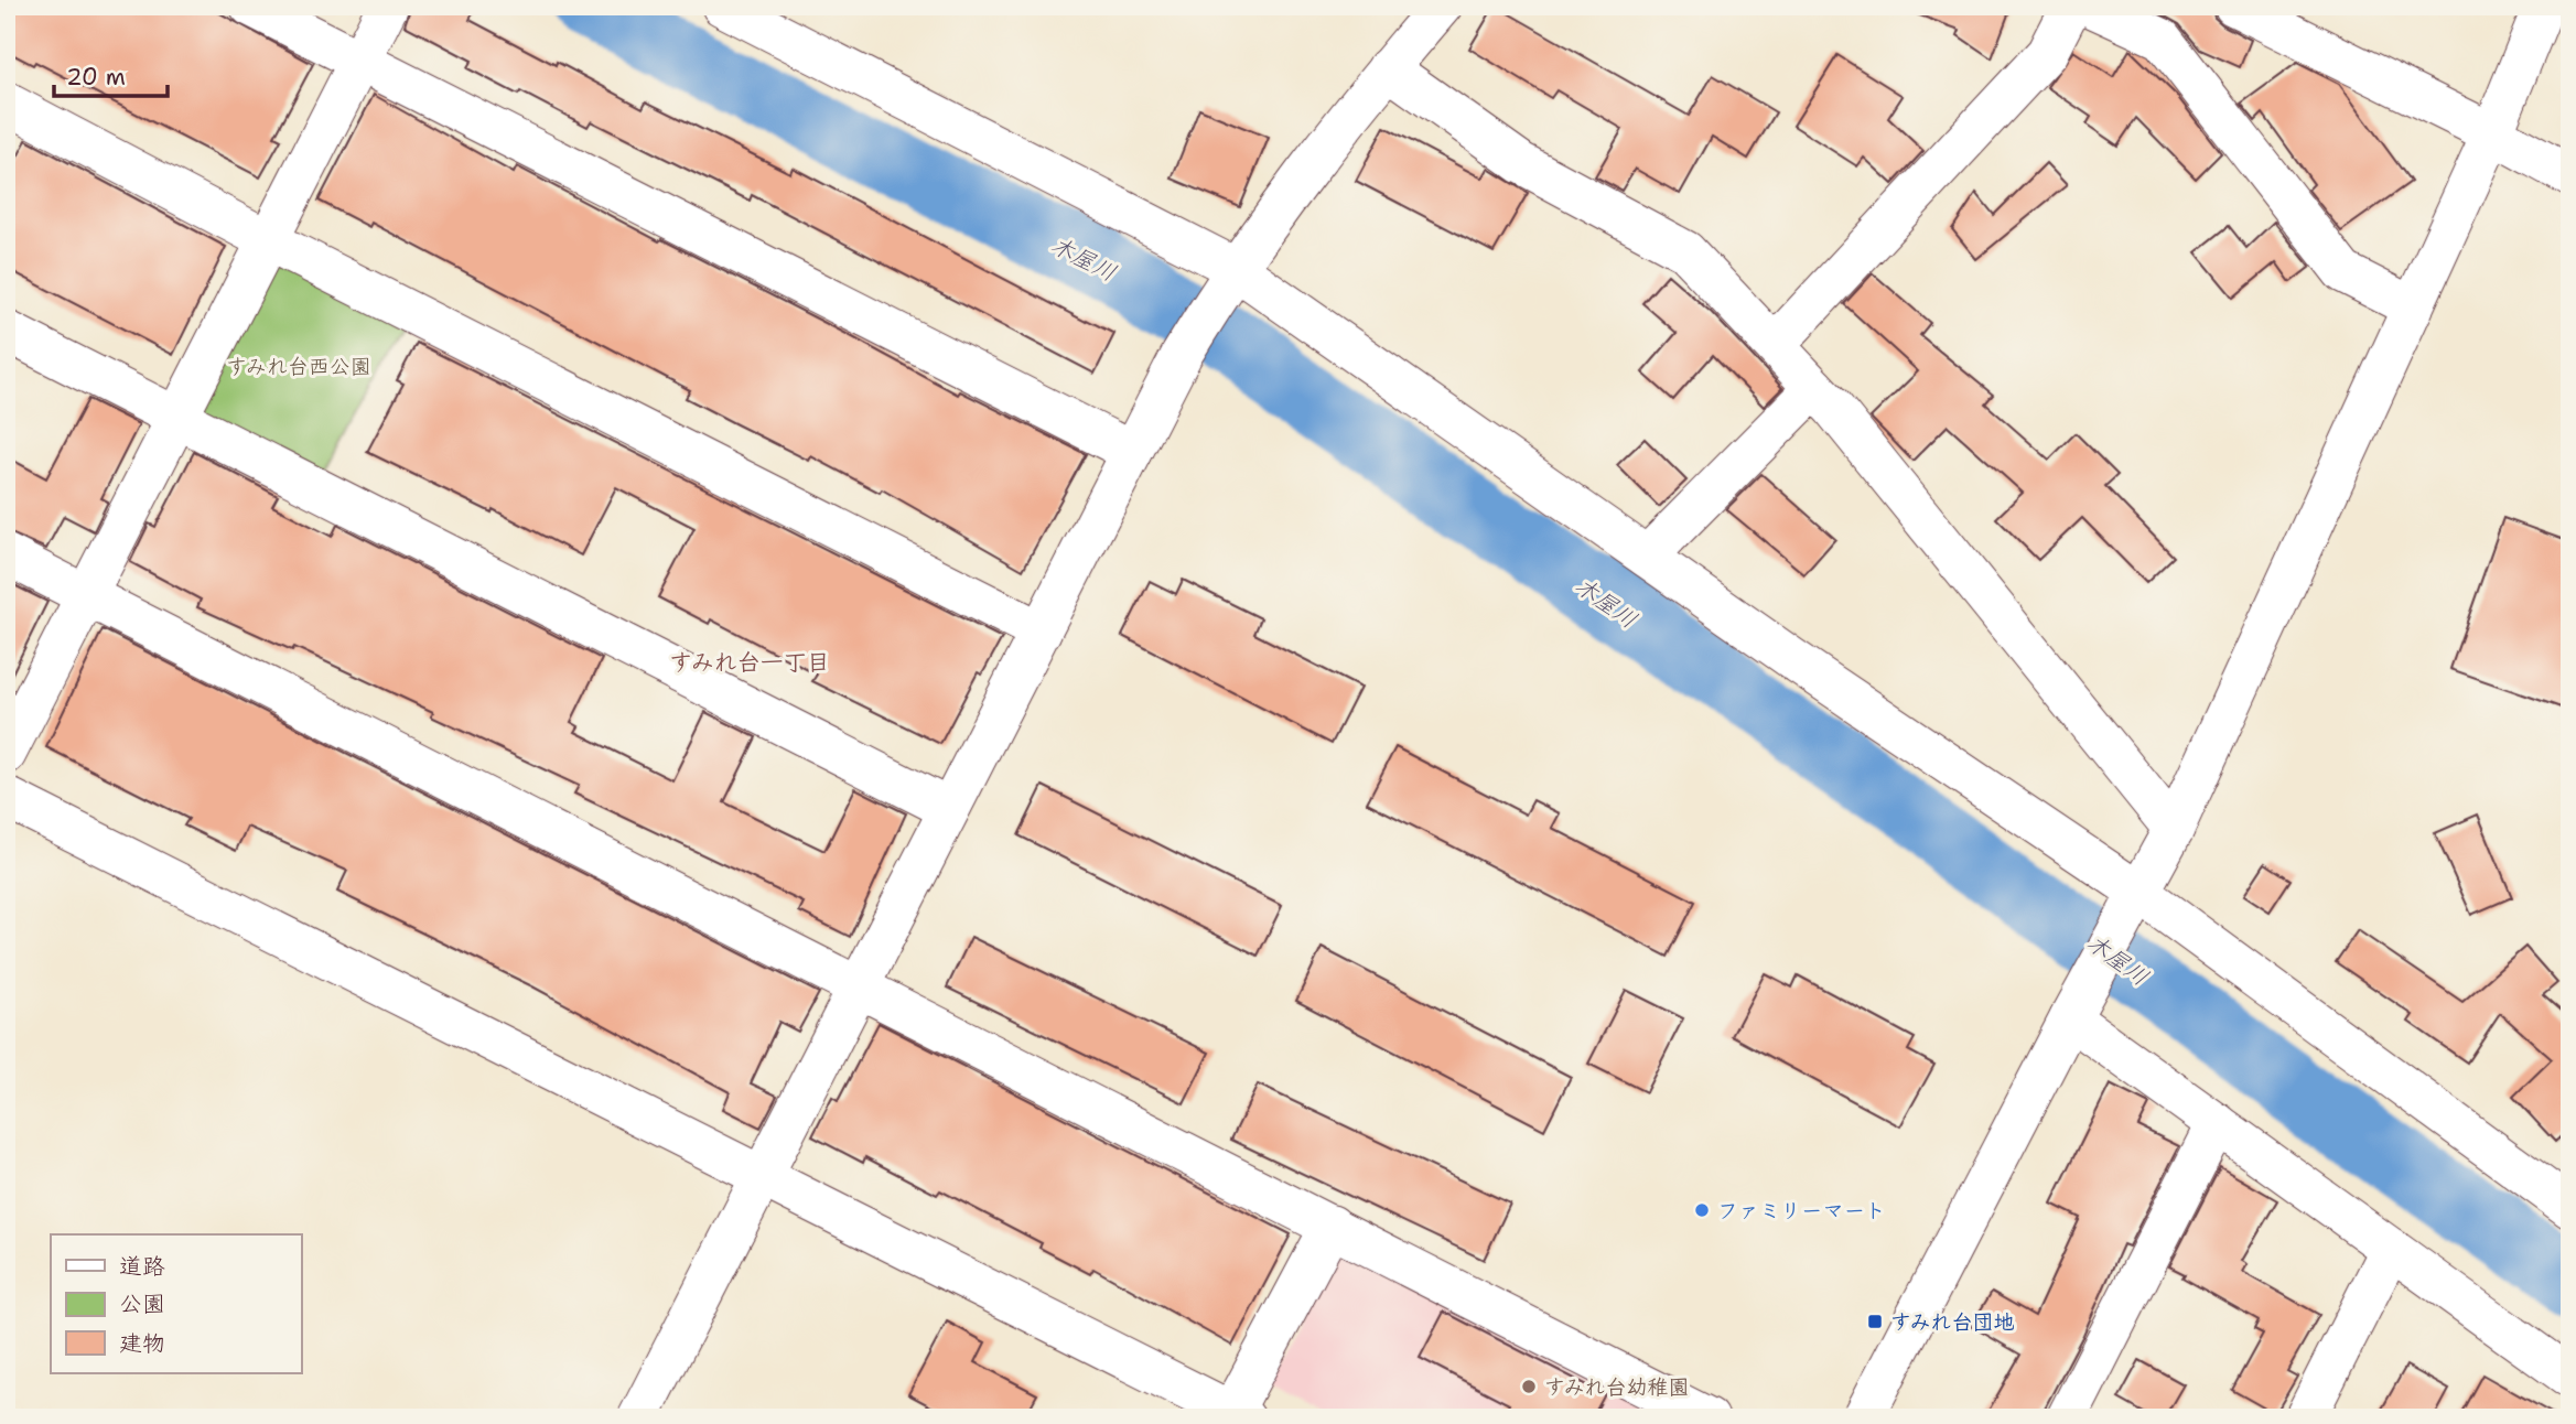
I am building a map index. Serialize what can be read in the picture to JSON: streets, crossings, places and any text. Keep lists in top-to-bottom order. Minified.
{"districts":["すみれ台一丁目"],"water":["木屋川"],"parks":["すみれ台西公園"],"places":{"other":["ファミリーマート","すみれ台幼稚園"],"transit":["すみれ台団地"]},"legend":["道路","公園","建物"],"scale_bar":"20 m"}
